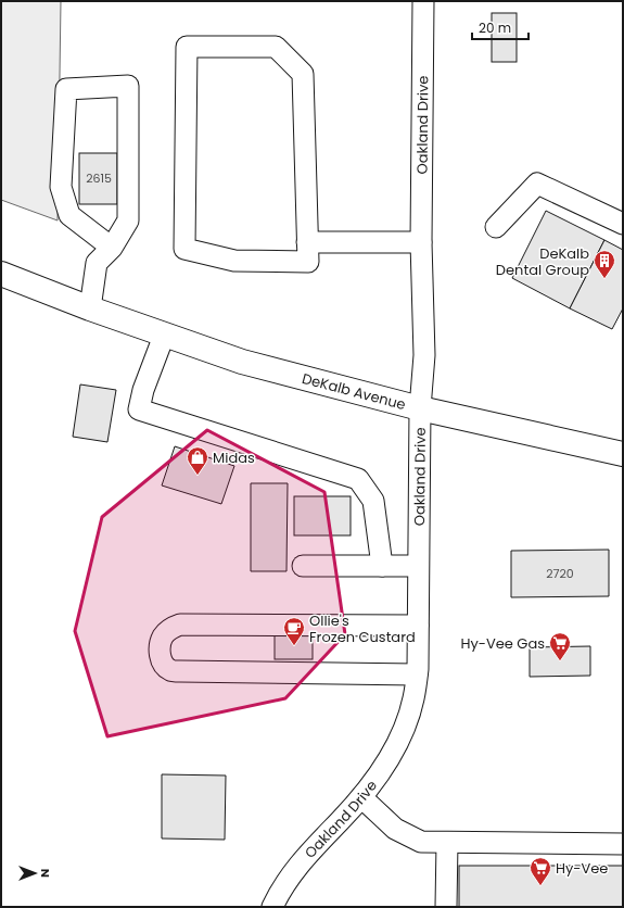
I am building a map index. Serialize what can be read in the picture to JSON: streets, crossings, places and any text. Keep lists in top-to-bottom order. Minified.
{"streets":{"main road":["DeKalb Avenue"],"street":["Oakland Drive"]},"crossings":[["Oakland Drive","DeKalb Avenue"]],"places":{"building":["DeKalb Dental Group"],"shop":["Midas"],"cafe":["Ollie's Frozen Custard"],"supermarket":["Hy-Vee Gas","Hy-Vee"]},"house_numbers":["2615","2720"],"scale_bar":"20 m","north":"right"}
